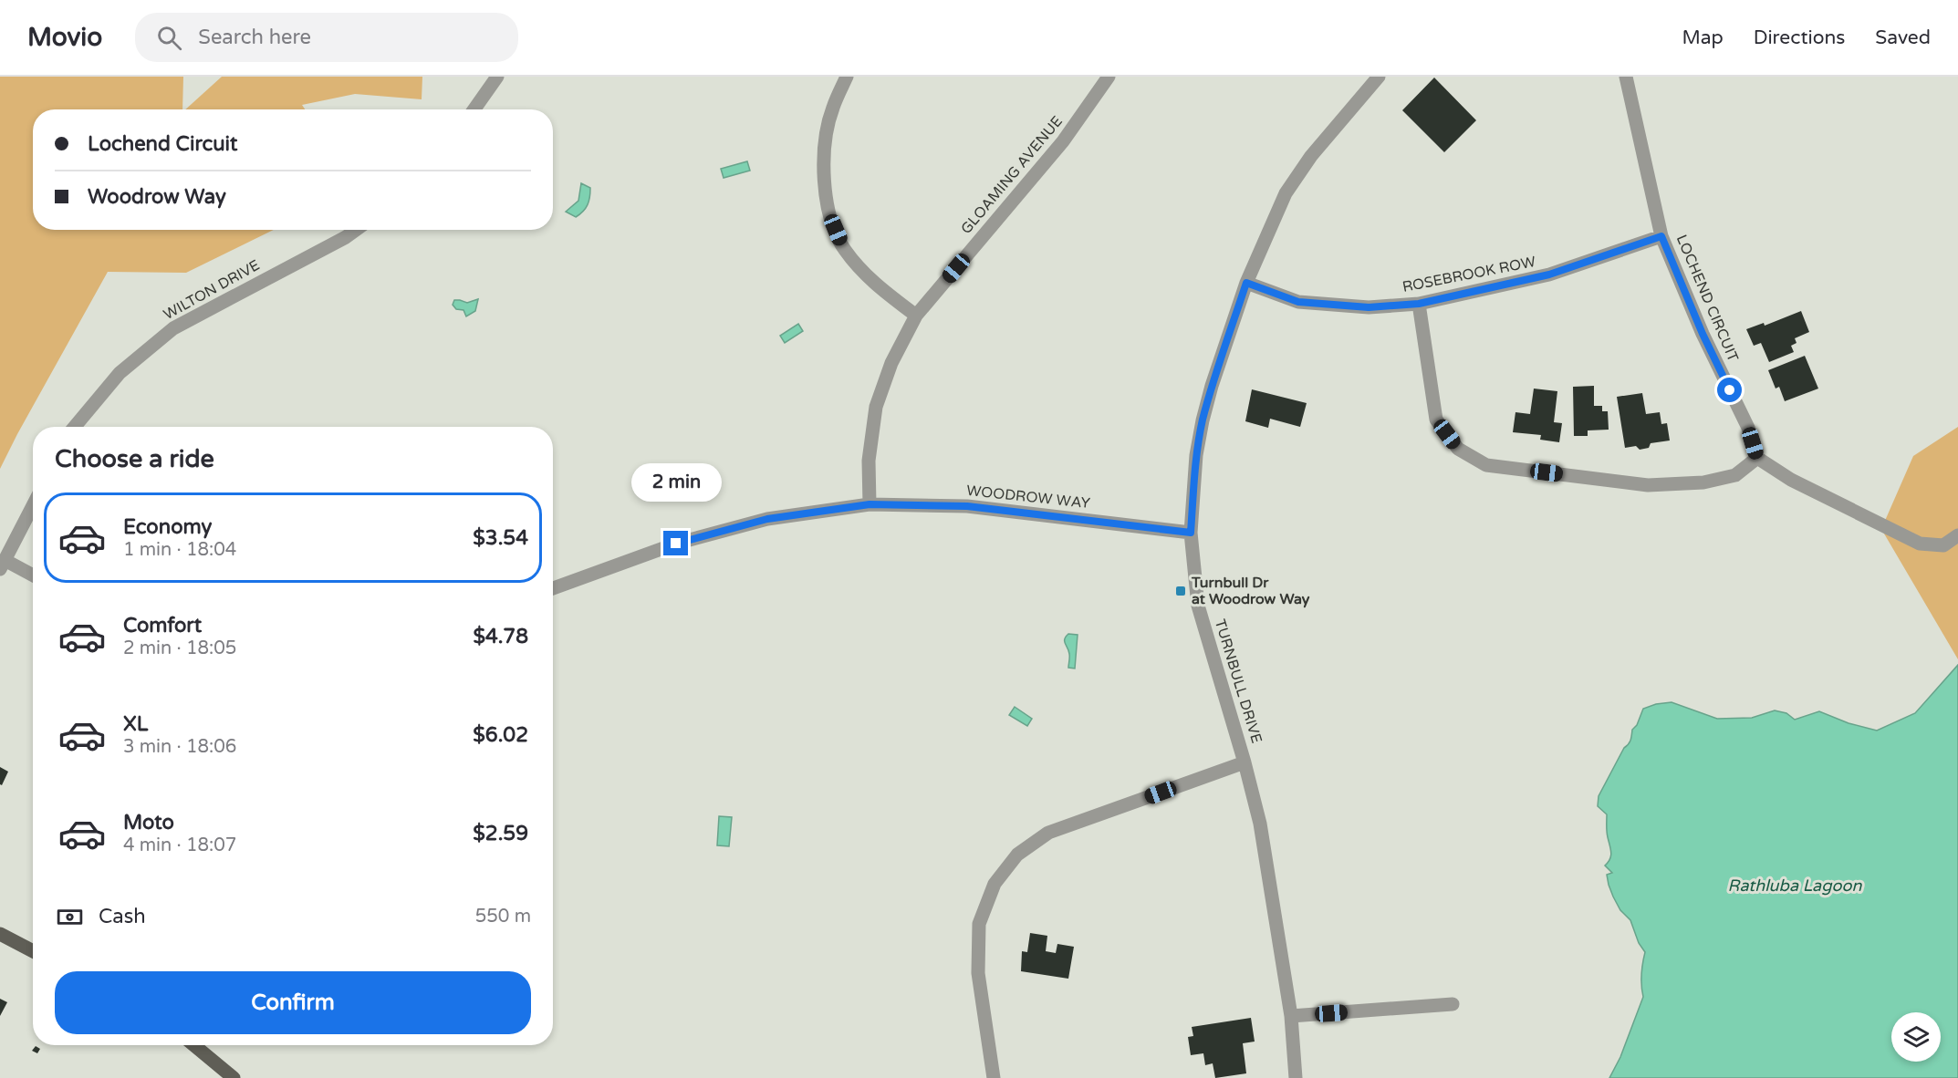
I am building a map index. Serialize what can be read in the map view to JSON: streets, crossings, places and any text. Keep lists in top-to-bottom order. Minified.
{"streets":{"street":["GLOAMING AVENUE","ROSEBROOK ROW","WILTON DRIVE","LOCHEND CIRCUIT","WOODROW WAY","TURNBULL DRIVE"]},"crossings":[["GLOAMING AVENUE","WOODROW WAY"],["ROSEBROOK ROW","LOCHEND CIRCUIT"],["ROSEBROOK ROW","TURNBULL DRIVE"],["WOODROW WAY","TURNBULL DRIVE"]],"water":["Rathluba Lagoon"],"places":{"transit":["Turnbull Dr at Woodrow Way"]},"page":{"header":"Movio","search":"Search here","nav":["Map","Directions","Saved"],"banner":["Lochend Circuit","Woodrow Way"],"heading":"Choose a ride","bubble":"2 min","list":[{"name":"Economy","note":"1 min · 18:04","value":"$3.54"},{"name":"Comfort","note":"2 min · 18:05","value":"$4.78"},{"name":"XL","note":"3 min · 18:06","value":"$6.02"},{"name":"Moto","note":"4 min · 18:07","value":"$2.59"}],"pay":["Cash","550 m"],"buttons":"Confirm"}}
